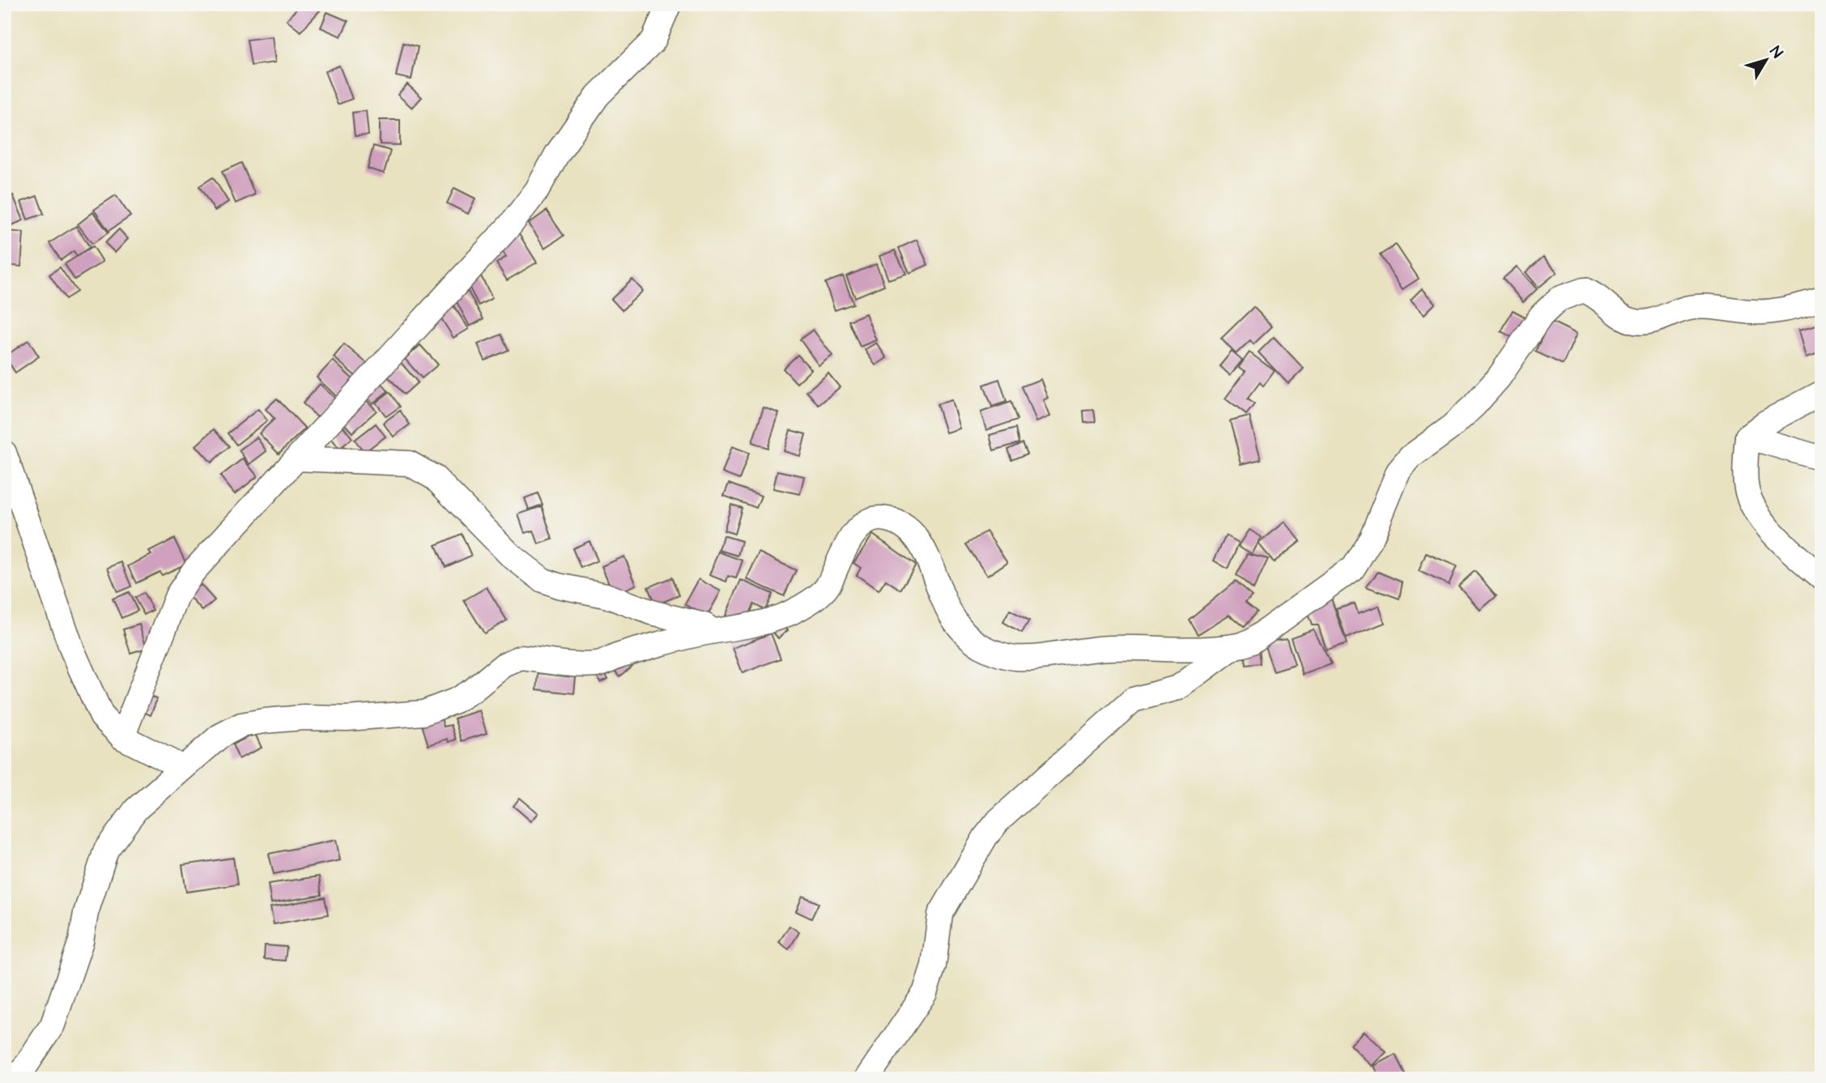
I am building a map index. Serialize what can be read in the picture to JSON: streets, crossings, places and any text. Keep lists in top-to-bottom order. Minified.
{"north":"top right"}
